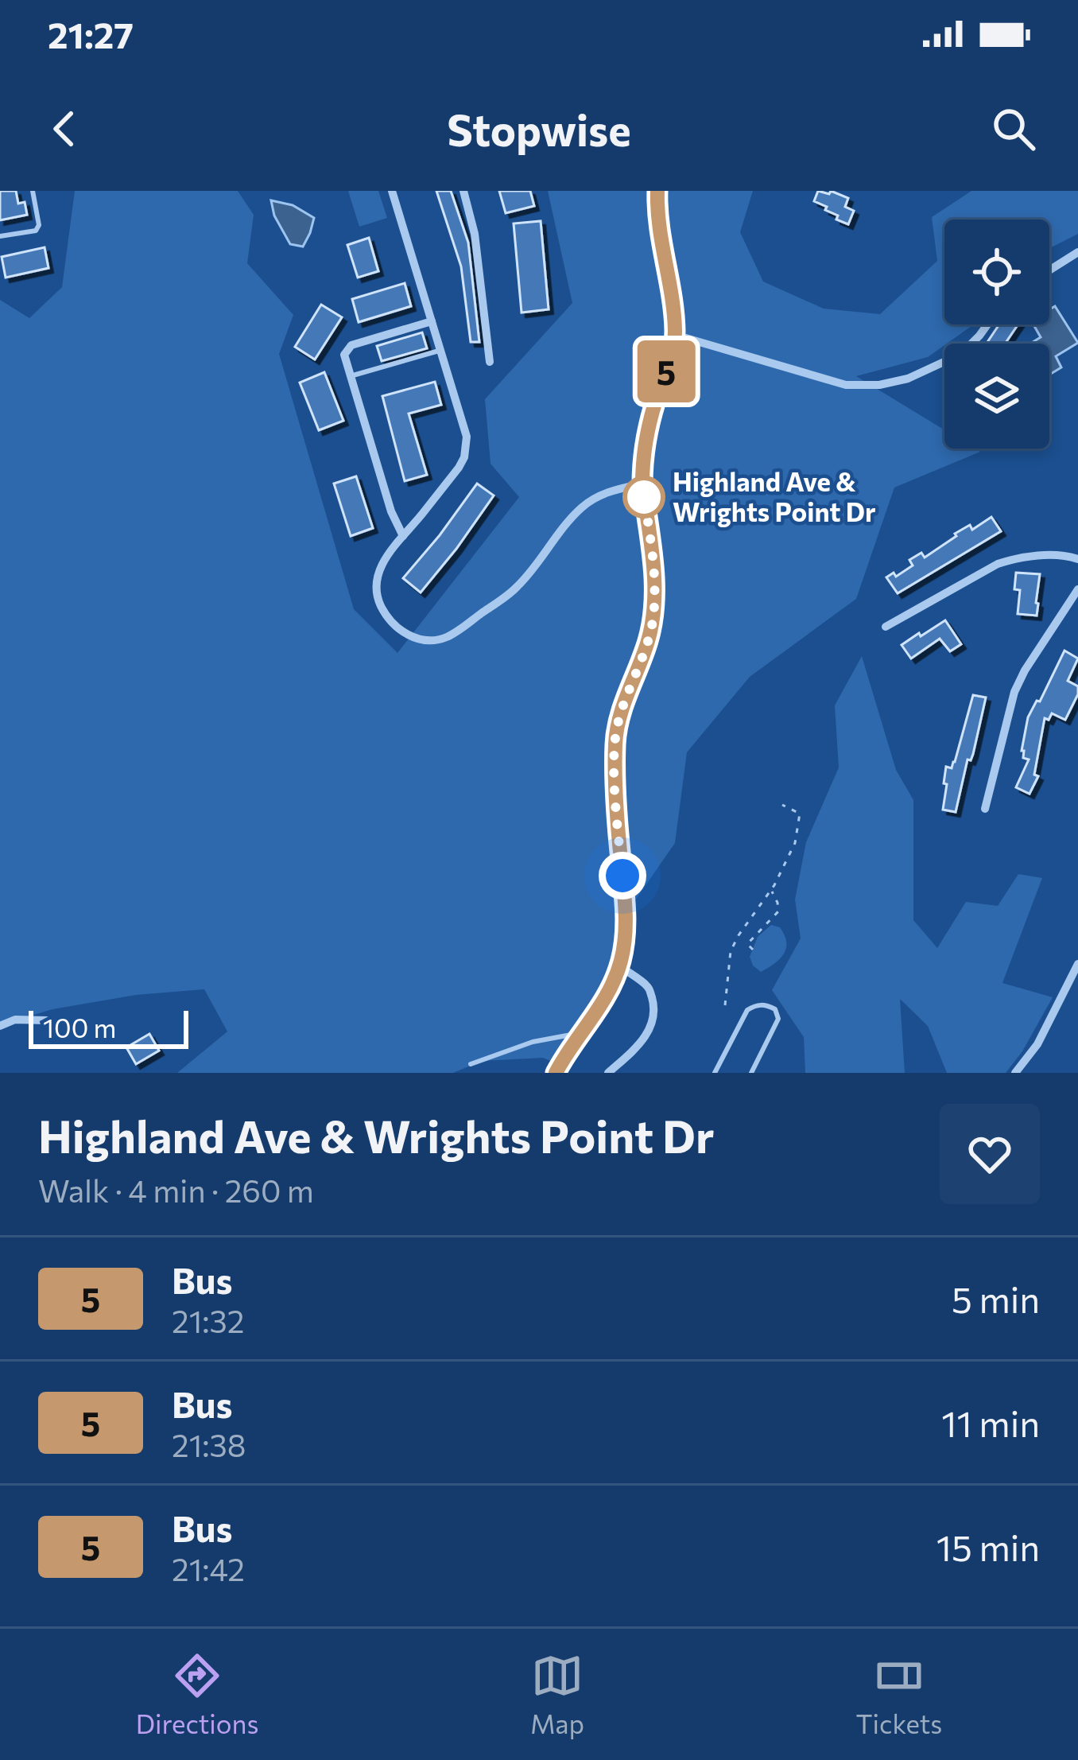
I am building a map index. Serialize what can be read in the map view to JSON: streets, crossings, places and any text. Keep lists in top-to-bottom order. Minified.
{"places":["Highland Ave & Wrights Point Dr"],"lines":["bus line 5"],"scale_bar":"100 m","page":{"status":"21:27","header":"Stopwise","on_map":"5","scale":"100 m","heading":["Highland Ave & Wrights Point Dr","Walk · 4 min · 260 m"],"list":[{"mark":"5","name":"Bus","note":"21:32","value":"5 min"},{"mark":"5","name":"Bus","note":"21:38","value":"11 min"},{"mark":"5","name":"Bus","note":"21:42","value":"15 min"}],"tabs":["Directions","Map","Tickets"]}}
